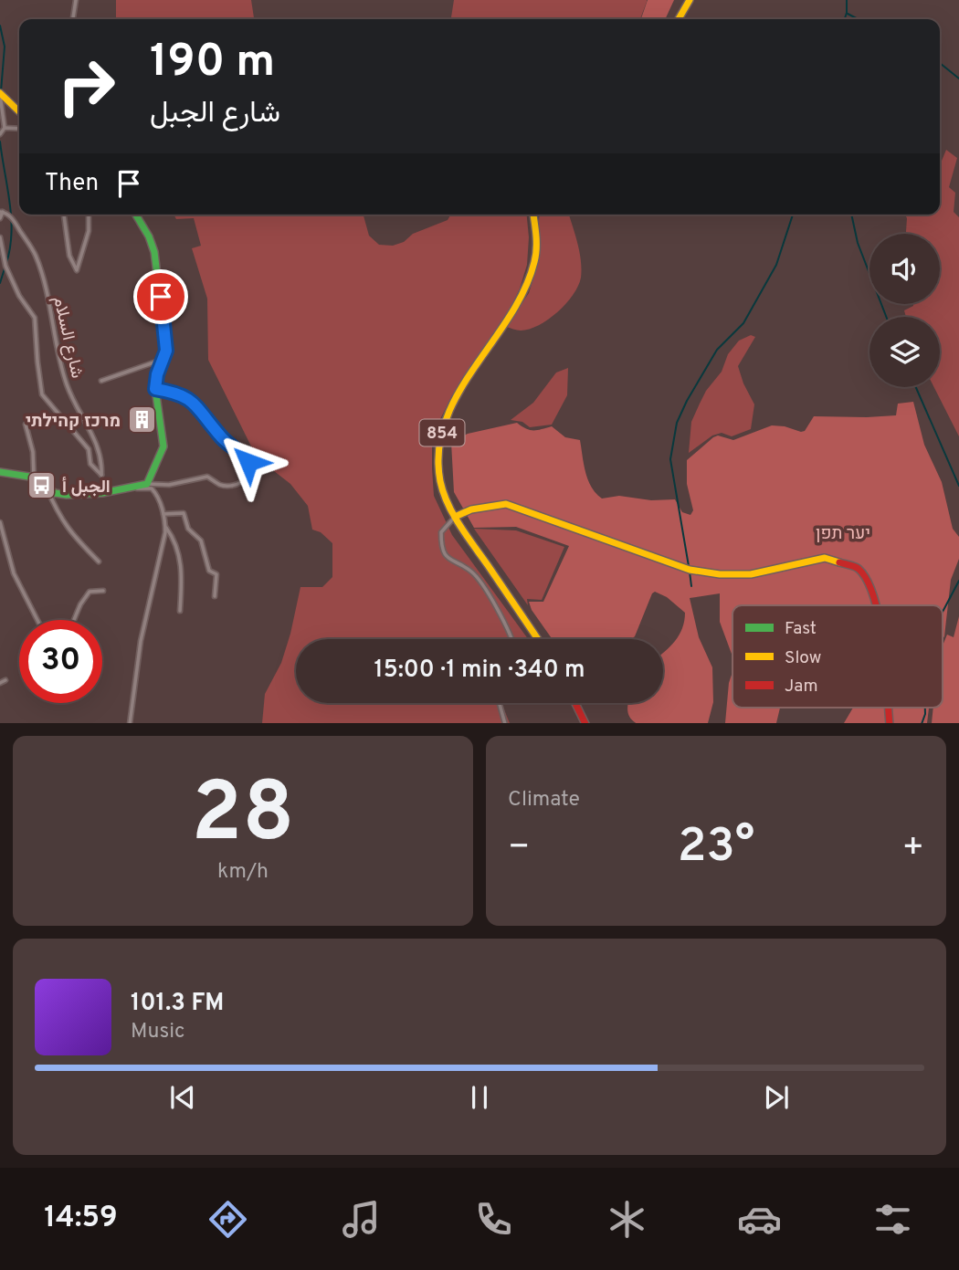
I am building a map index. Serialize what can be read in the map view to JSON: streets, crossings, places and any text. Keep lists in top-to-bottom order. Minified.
{"streets":{"main road":["854"],"street":["شارع السلام"]},"parks":["יער תפן"],"places":{"building":["מרכז קהילתי"],"bus stop":["الجبل أ"]},"legend":["Fast","Slow","Jam"],"page":{"turn":["190 m","شارع الجبل"],"then":"Then","limit":"30","trip":"15:00 · 1 min · 340 m","tile":[["28","km/h"],"Climate"],"heat":["−","23°","+"],"song":["101.3 FM","Music"],"tabs":"14:59"}}
